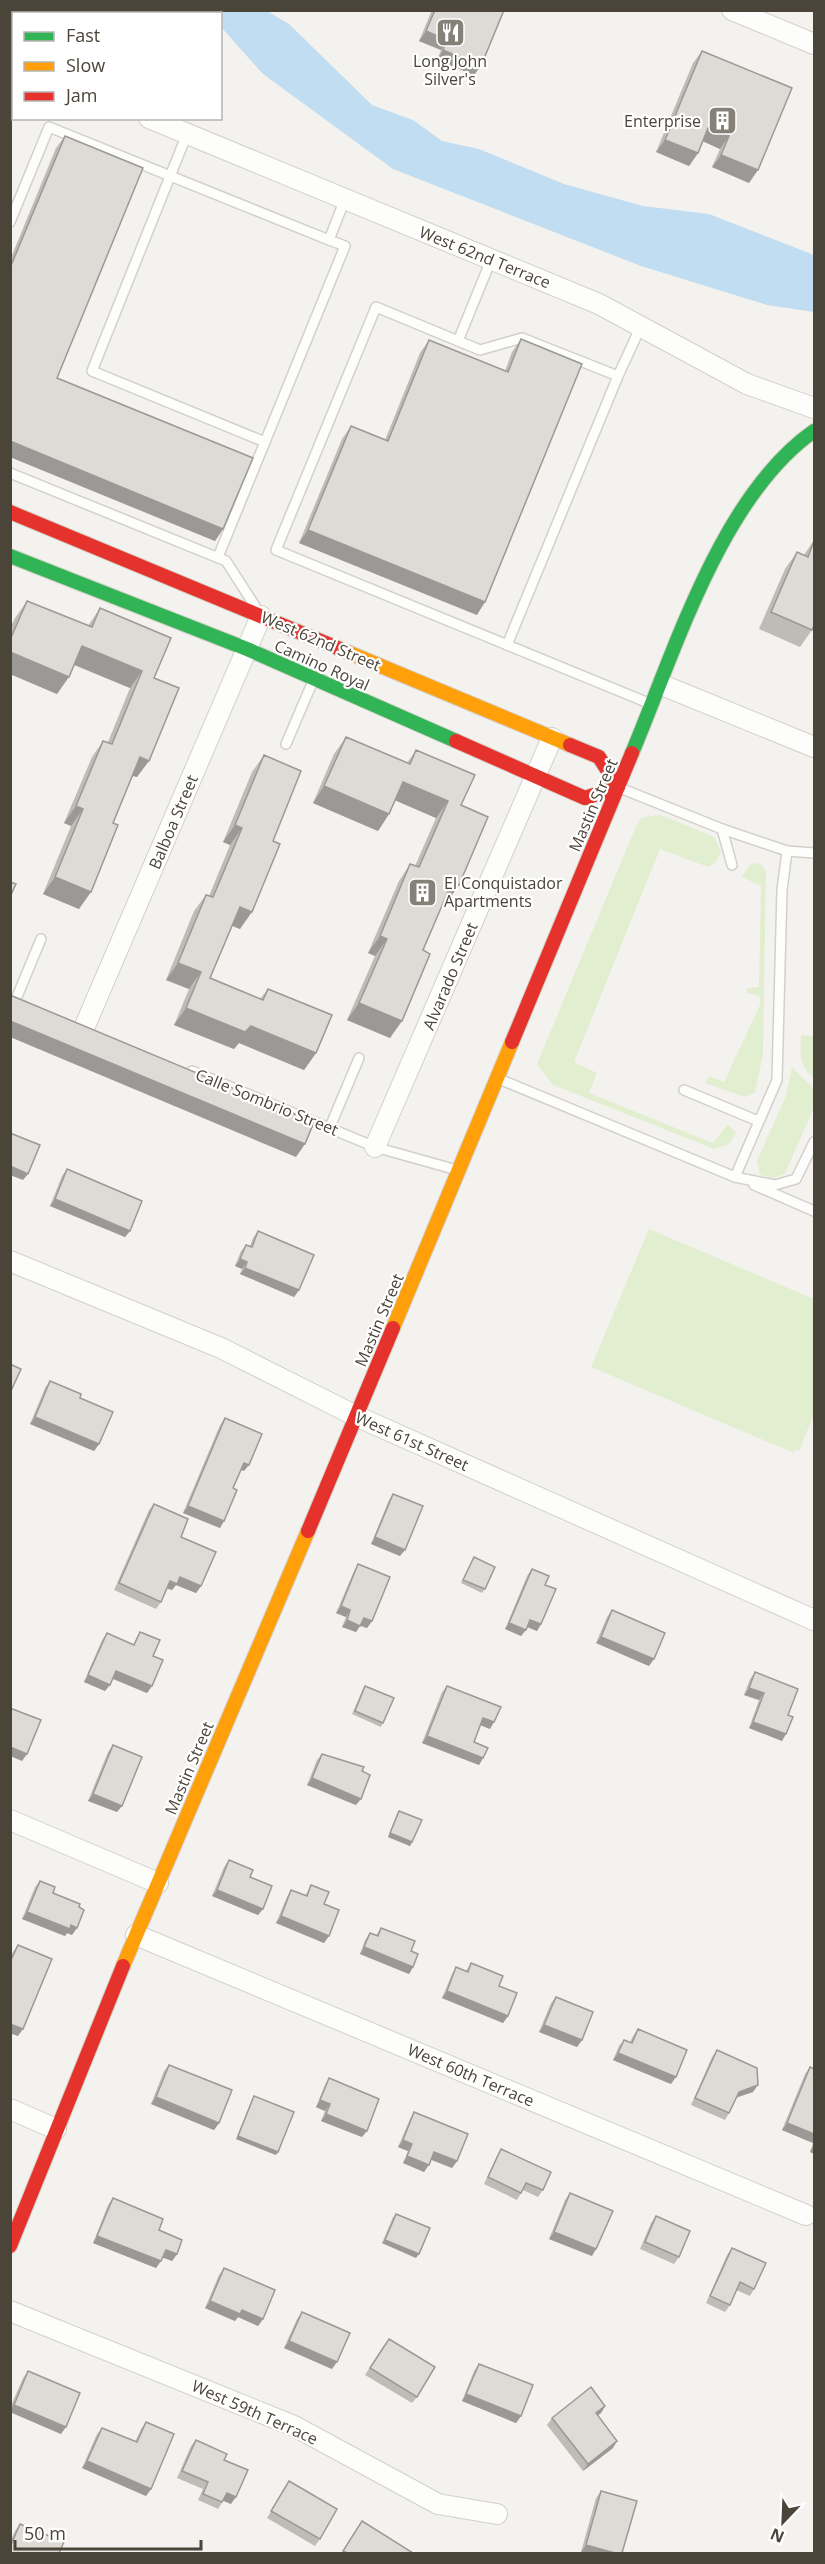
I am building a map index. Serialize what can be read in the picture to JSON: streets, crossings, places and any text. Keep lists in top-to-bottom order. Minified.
{"streets":{"street":["West 62nd Terrace","West 62nd Street","Camino Royal","Mastin Street","Balboa Street","Alvarado Street","West 61st Street","West 60th Terrace","West 59th Terrace"],"lane":["Calle Sombrio Street"]},"crossings":[["West 62nd Street","Camino Royal"],["West 62nd Street","Mastin Street"],["West 62nd Street","Balboa Street"],["West 62nd Street","Alvarado Street"],["Camino Royal","Mastin Street"],["Camino Royal","Balboa Street"],["Camino Royal","Alvarado Street"],["Mastin Street","Calle Sombrio Street"],["Mastin Street","West 61st Street"],["Mastin Street","West 60th Terrace"],["Alvarado Street","Calle Sombrio Street"]],"places":{"restaurant":["Long John Silver's"],"building":["Enterprise","El Conquistador Apartments"]},"legend":["Fast","Slow","Jam"],"scale_bar":"50 m","north":"bottom left"}
